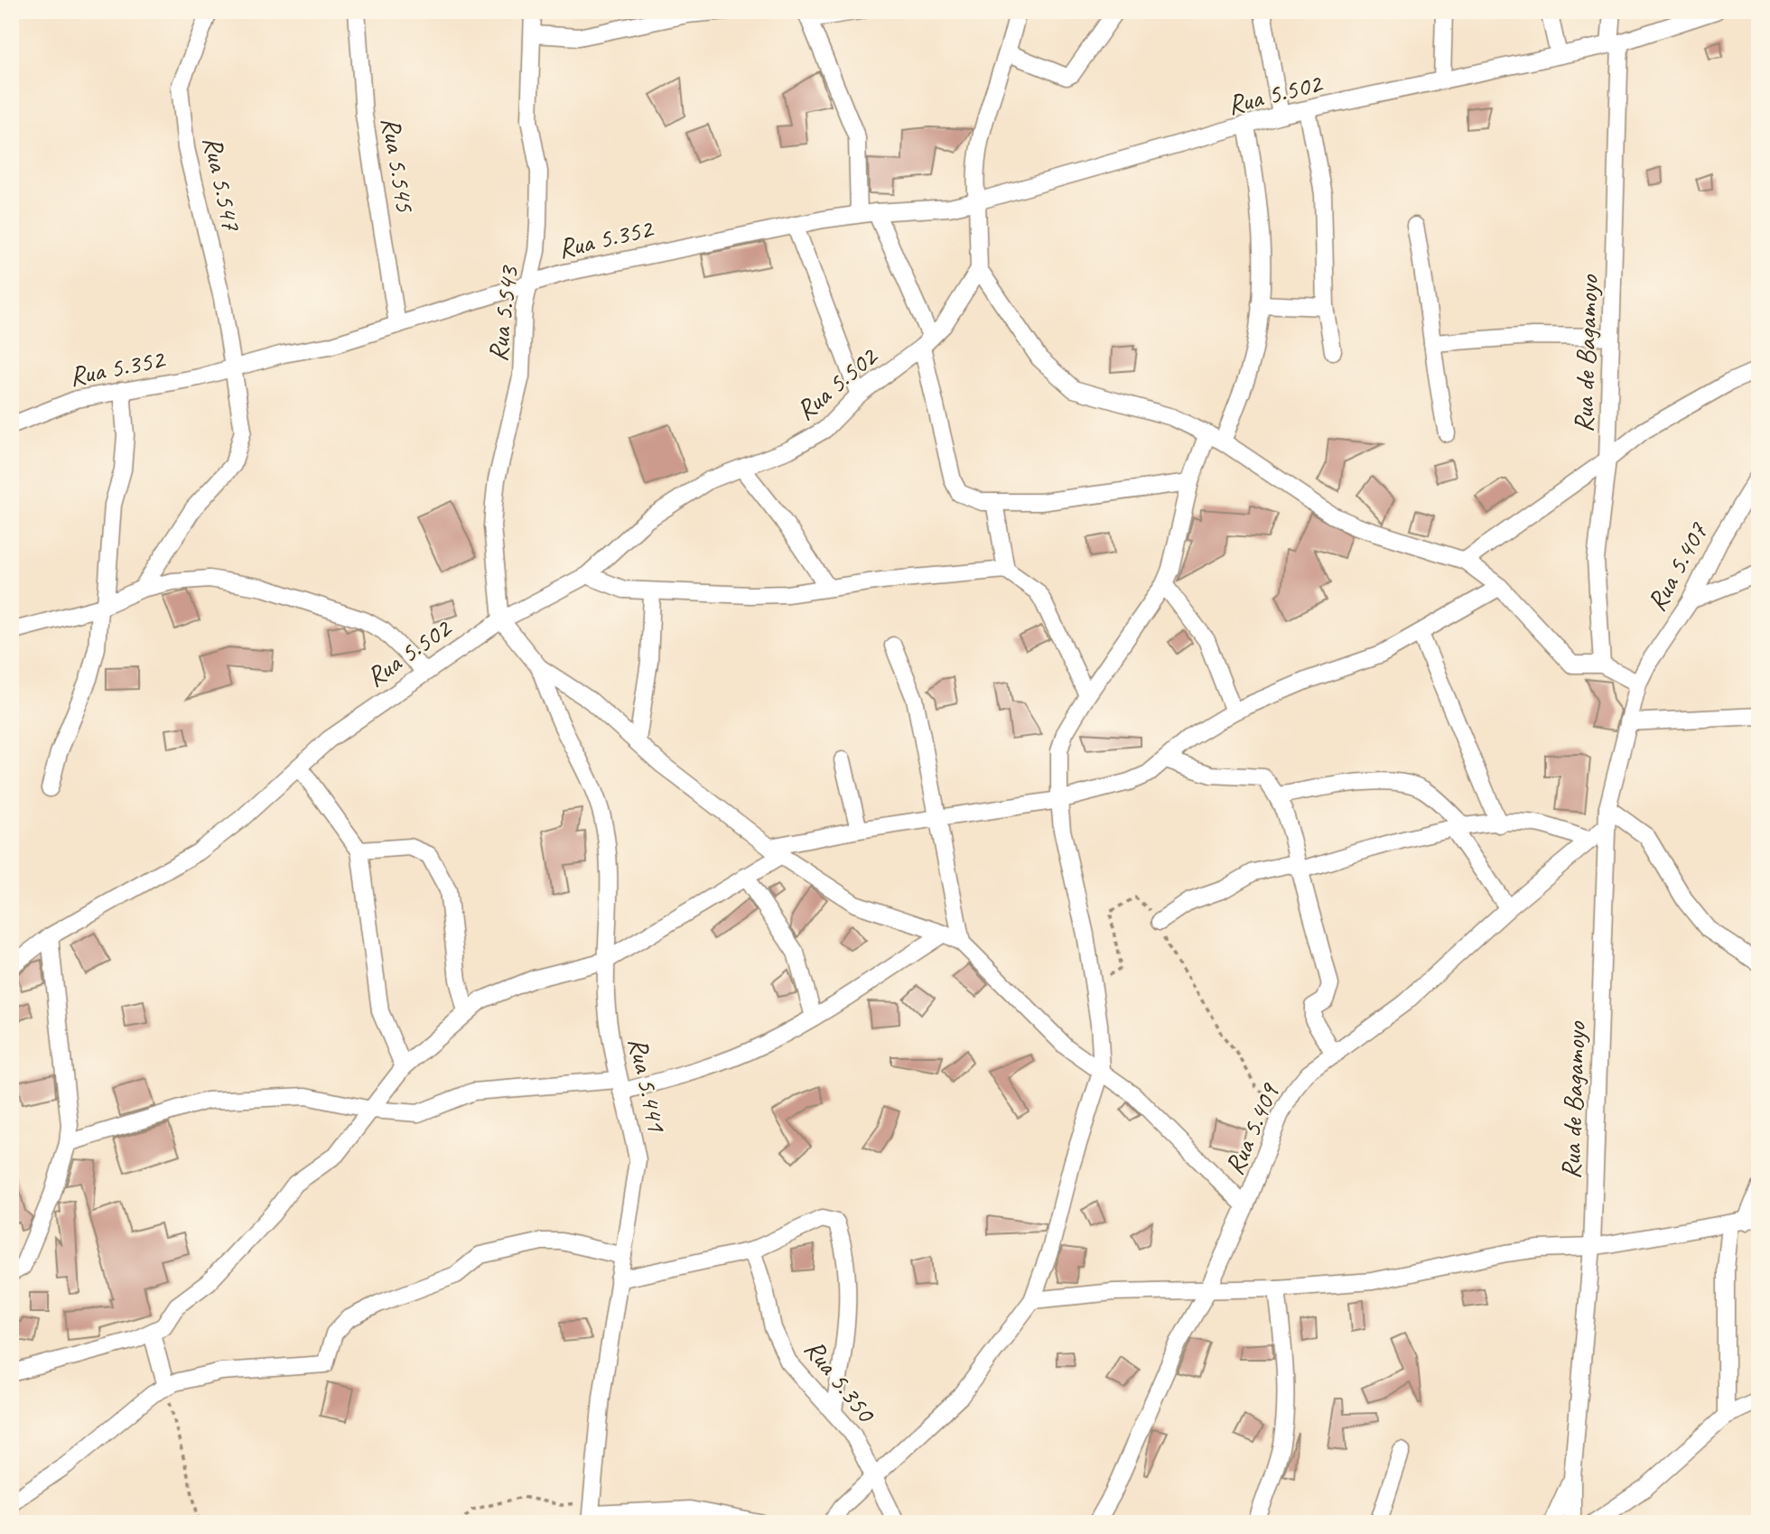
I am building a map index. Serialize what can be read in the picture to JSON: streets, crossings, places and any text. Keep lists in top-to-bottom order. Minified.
{"streets":{"street":["Rua 5.502","Rua 5.545","Rua 5.547","Rua 5.352","Rua 5.543","Rua de Bagamoyo","Rua 5.407","Rua 5.441","Rua 5.409","Rua 5.350"]},"crossings":[["Rua 5.502","Rua 5.352"],["Rua 5.502","Rua 5.543"],["Rua 5.502","Rua de Bagamoyo"],["Rua 5.545","Rua 5.352"],["Rua 5.547","Rua 5.352"],["Rua 5.352","Rua 5.543"],["Rua de Bagamoyo","Rua 5.407"],["Rua de Bagamoyo","Rua 5.409"]]}
